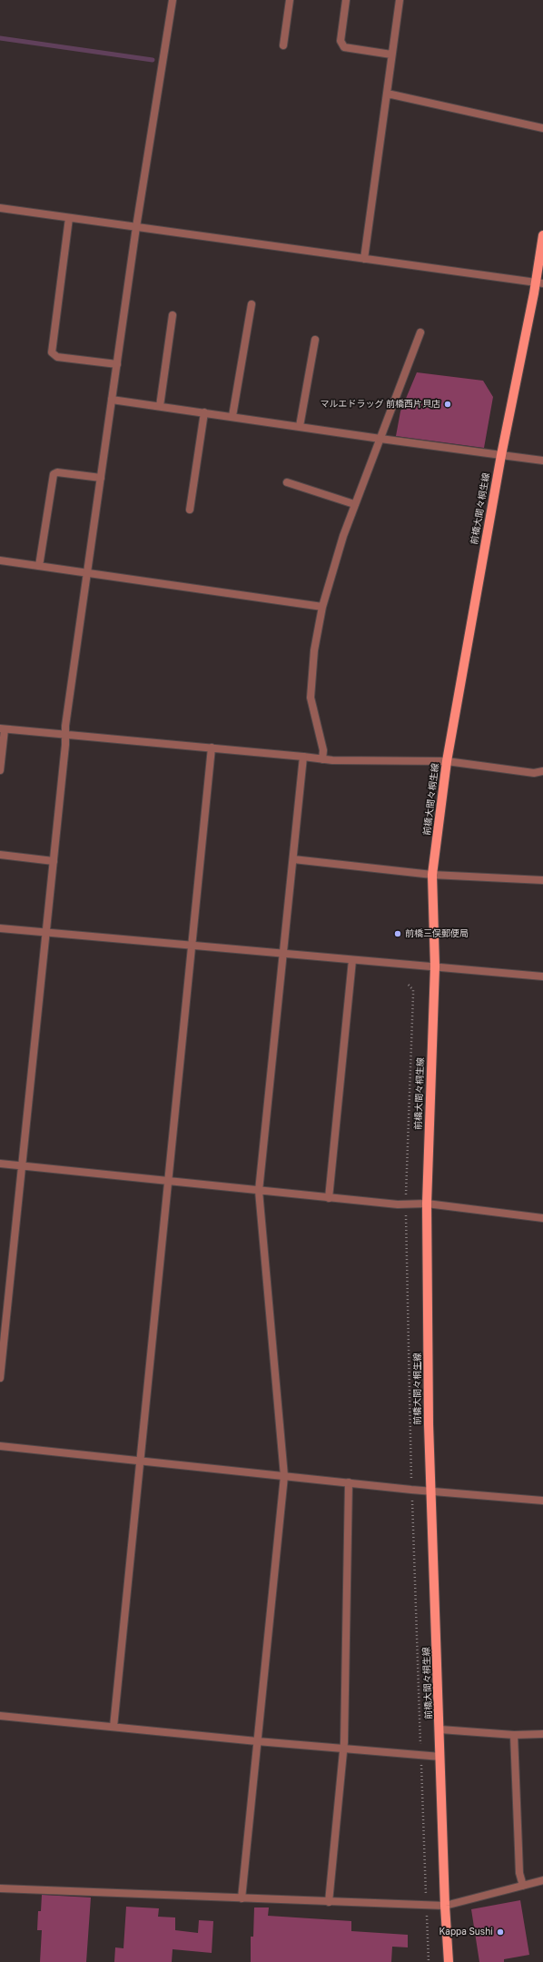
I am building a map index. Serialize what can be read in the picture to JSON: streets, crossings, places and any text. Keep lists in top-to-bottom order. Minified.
{"streets":{"main road":["前橋大間々桐生線"]},"places":["マルエドラッグ 前橋西片貝店","前橋三俣郵便局","Kappa Sushi"]}
